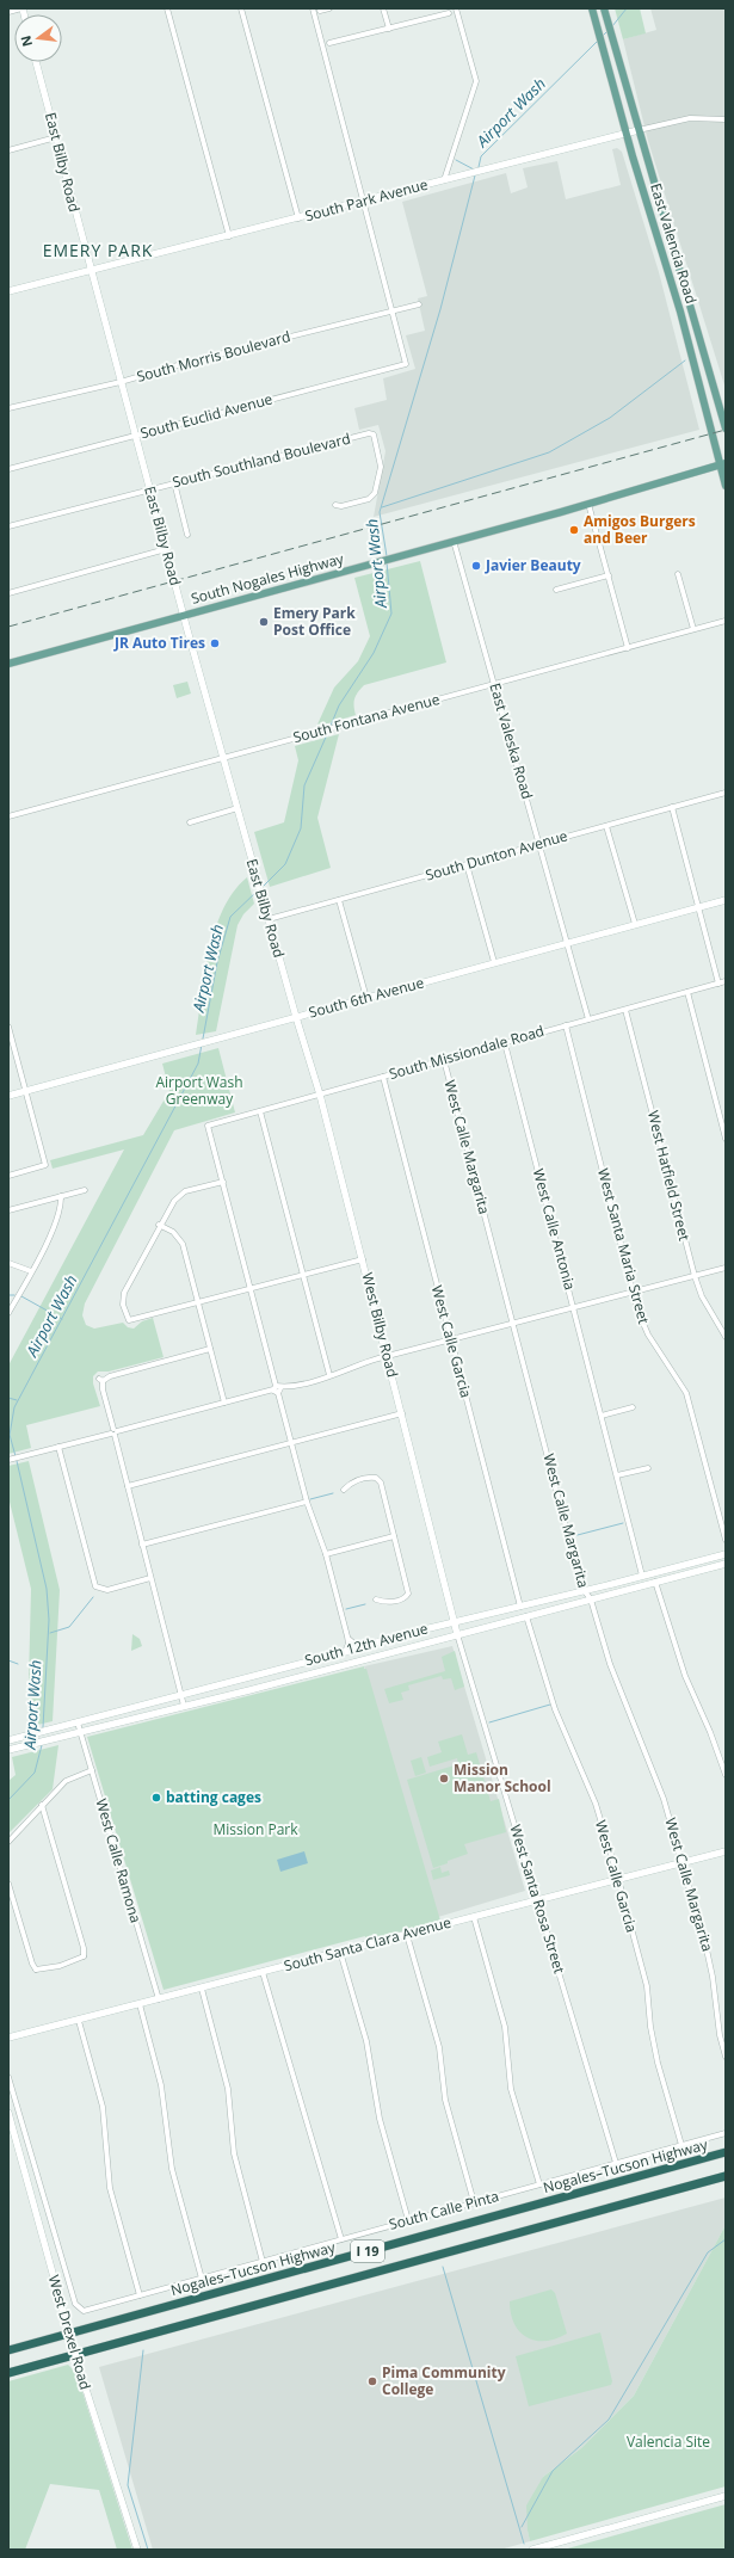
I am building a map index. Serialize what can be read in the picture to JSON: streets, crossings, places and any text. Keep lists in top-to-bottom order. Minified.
{"streets":{"highway":["Nogales–Tucson Highway","I 19"],"main road":["East Valencia Road","South Nogales Highway"],"street":["East Bilby Road","South Park Avenue","South Morris Boulevard","South Euclid Avenue","South Southland Boulevard","South Fontana Avenue","East Valeska Road","South Dunton Avenue","South 6th Avenue","South Missiondale Road","West Calle Margarita","West Hatfield Street","West Calle Antonia","West Santa Maria Street","West Bilby Road","West Calle Garcia","South 12th Avenue","West Calle Ramona","West Santa Rosa Street","South Santa Clara Avenue","South Calle Pinta","West Drexel Road"]},"crossings":[["East Bilby Road","South Park Avenue"],["East Bilby Road","South Morris Boulevard"],["East Bilby Road","South Euclid Avenue"],["East Bilby Road","South Southland Boulevard"],["East Bilby Road","South Nogales Highway"],["East Bilby Road","South Fontana Avenue"],["East Bilby Road","South Dunton Avenue"],["East Bilby Road","South 6th Avenue"],["East Bilby Road","West Bilby Road"],["South Park Avenue","East Valencia Road"],["East Valencia Road","South Nogales Highway"],["South Morris Boulevard","South Euclid Avenue"],["South Nogales Highway","East Valeska Road"],["South Fontana Avenue","East Valeska Road"],["East Valeska Road","South Dunton Avenue"],["East Valeska Road","South 6th Avenue"],["East Valeska Road","South Missiondale Road"],["South 6th Avenue","West Bilby Road"],["South Missiondale Road","West Calle Margarita"],["South Missiondale Road","West Hatfield Street"],["South Missiondale Road","West Calle Antonia"],["South Missiondale Road","West Santa Maria Street"],["South Missiondale Road","West Bilby Road"],["South Missiondale Road","West Calle Garcia"],["West Calle Margarita","South 12th Avenue"],["West Calle Margarita","South Santa Clara Avenue"],["West Calle Antonia","South 12th Avenue"],["West Bilby Road","South 12th Avenue"],["West Bilby Road","West Santa Rosa Street"],["West Calle Garcia","South 12th Avenue"],["West Calle Garcia","South Santa Clara Avenue"],["West Calle Garcia","South Calle Pinta"],["South 12th Avenue","West Calle Ramona"],["South 12th Avenue","West Santa Rosa Street"],["West Calle Ramona","South Santa Clara Avenue"],["West Santa Rosa Street","South Santa Clara Avenue"],["West Santa Rosa Street","South Calle Pinta"],["South Calle Pinta","West Drexel Road"]],"districts":["EMERY PARK"],"water":["Airport Wash"],"parks":["Airport Wash Greenway","Mission Park","Valencia Site"],"places":["Amigos Burgers and Beer","Javier Beauty","Emery Park Post Office","JR Auto Tires","Mission Manor School","batting cages","Pima Community College"],"north":"left"}
